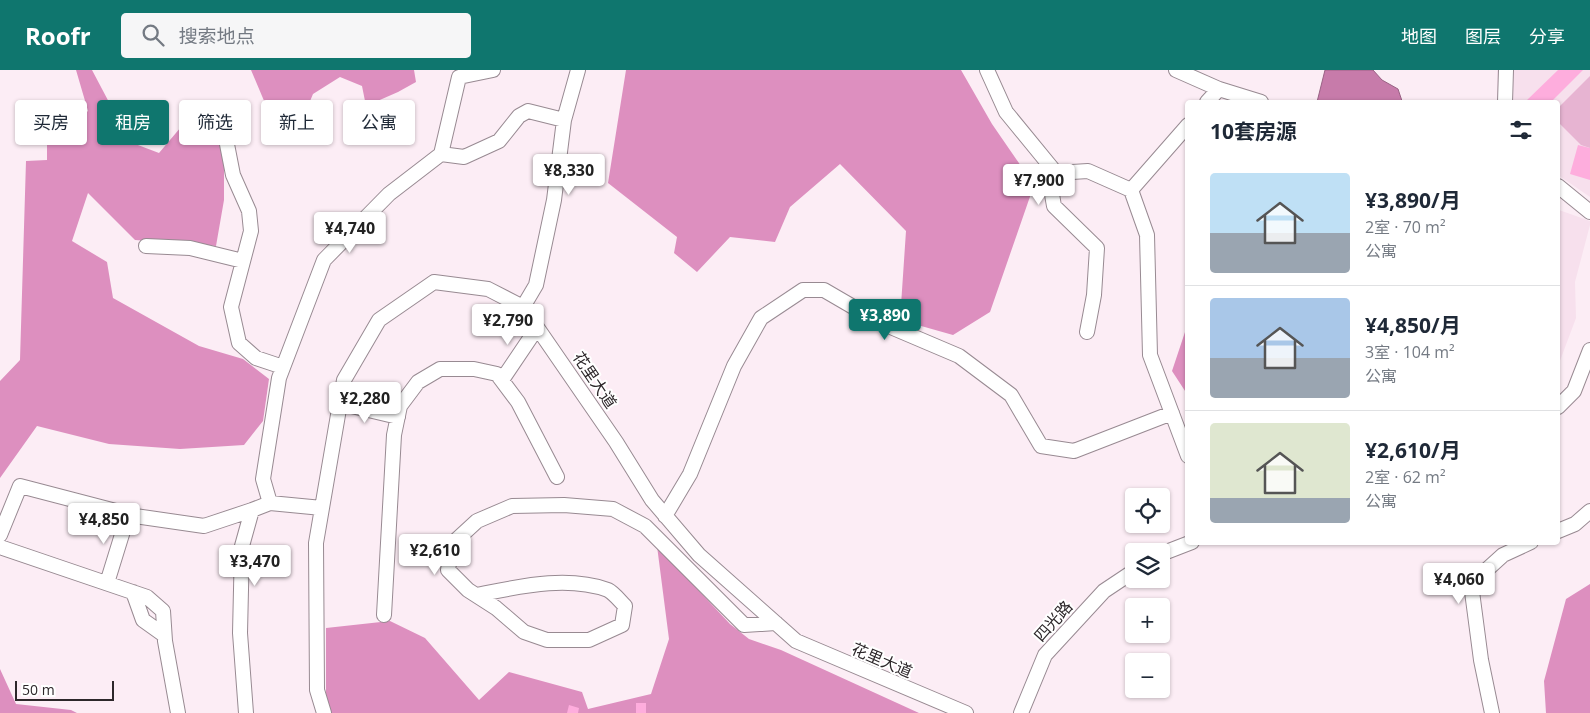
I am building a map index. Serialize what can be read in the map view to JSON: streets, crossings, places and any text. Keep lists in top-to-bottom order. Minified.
{"streets":{"street":["花里大道","四光路"]},"scale_bar":"50 m","page":{"header":"Roofr","search":"搜索地点","nav":["地图","图层","分享"],"chip":["买房","租房","筛选","新上","公寓"],"heading":"10套房源","price":["¥8,330","¥7,900","¥4,740","¥3,890","¥2,790","¥2,280","¥4,850","¥2,610","¥3,470","¥4,060"],"list":[{"name":"¥3,890/月","note":"2室 · 70 m² · 公寓"},{"name":"¥4,850/月","note":"3室 · 104 m² · 公寓"},{"name":"¥2,610/月","note":"2室 · 62 m² · 公寓"}],"map_buttons":["+","−"],"scale":"50 m"}}
